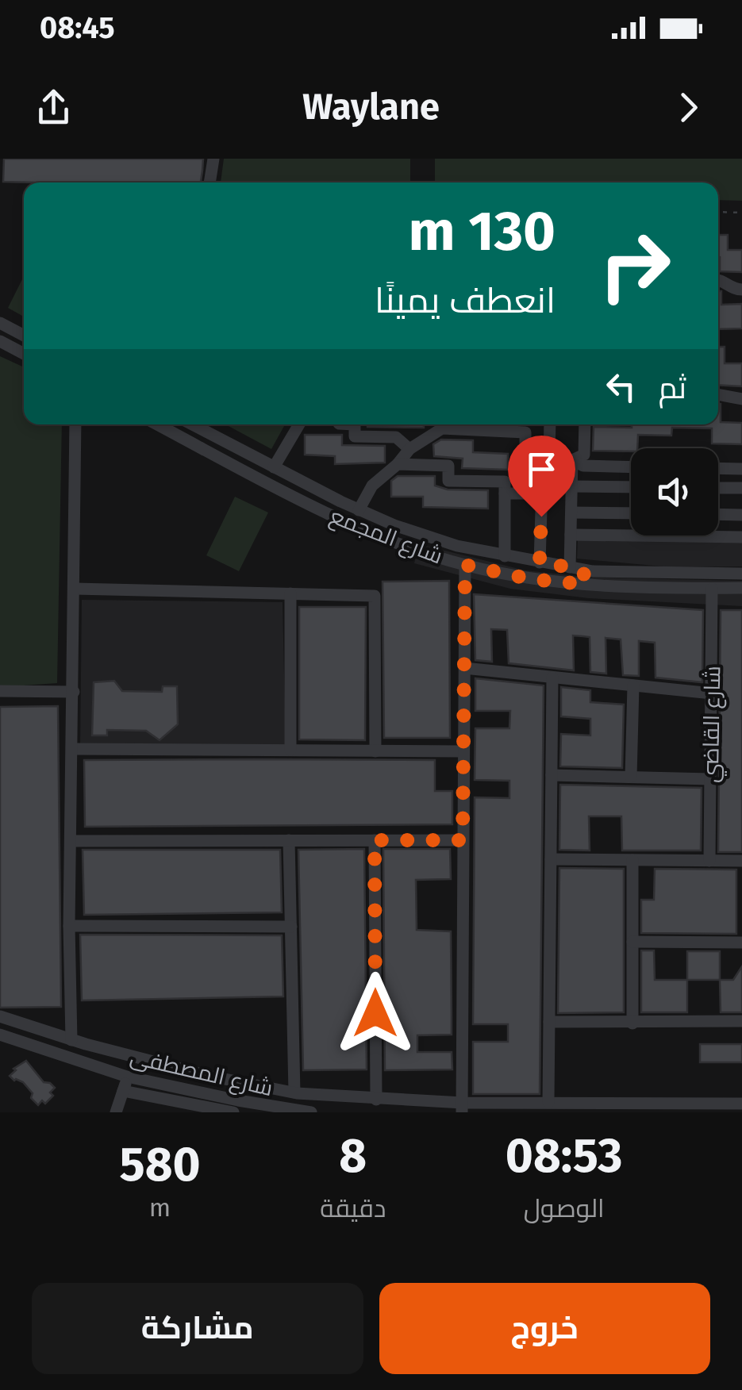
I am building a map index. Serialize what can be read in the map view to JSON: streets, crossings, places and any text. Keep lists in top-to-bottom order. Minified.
{"streets":{"street":["شارع المجمع","شارع القاضي","شارع المصطفى"]},"crossings":[["شارع المجمع","شارع القاضي"]],"page":{"status":"08:45","header":"Waylane","turn":["130 m","انعطف يمينًا"],"then":"ثم","eta":["08:53","الوصول","8","دقيقة","580","m"],"buttons":["خروج","مشاركة"]}}
